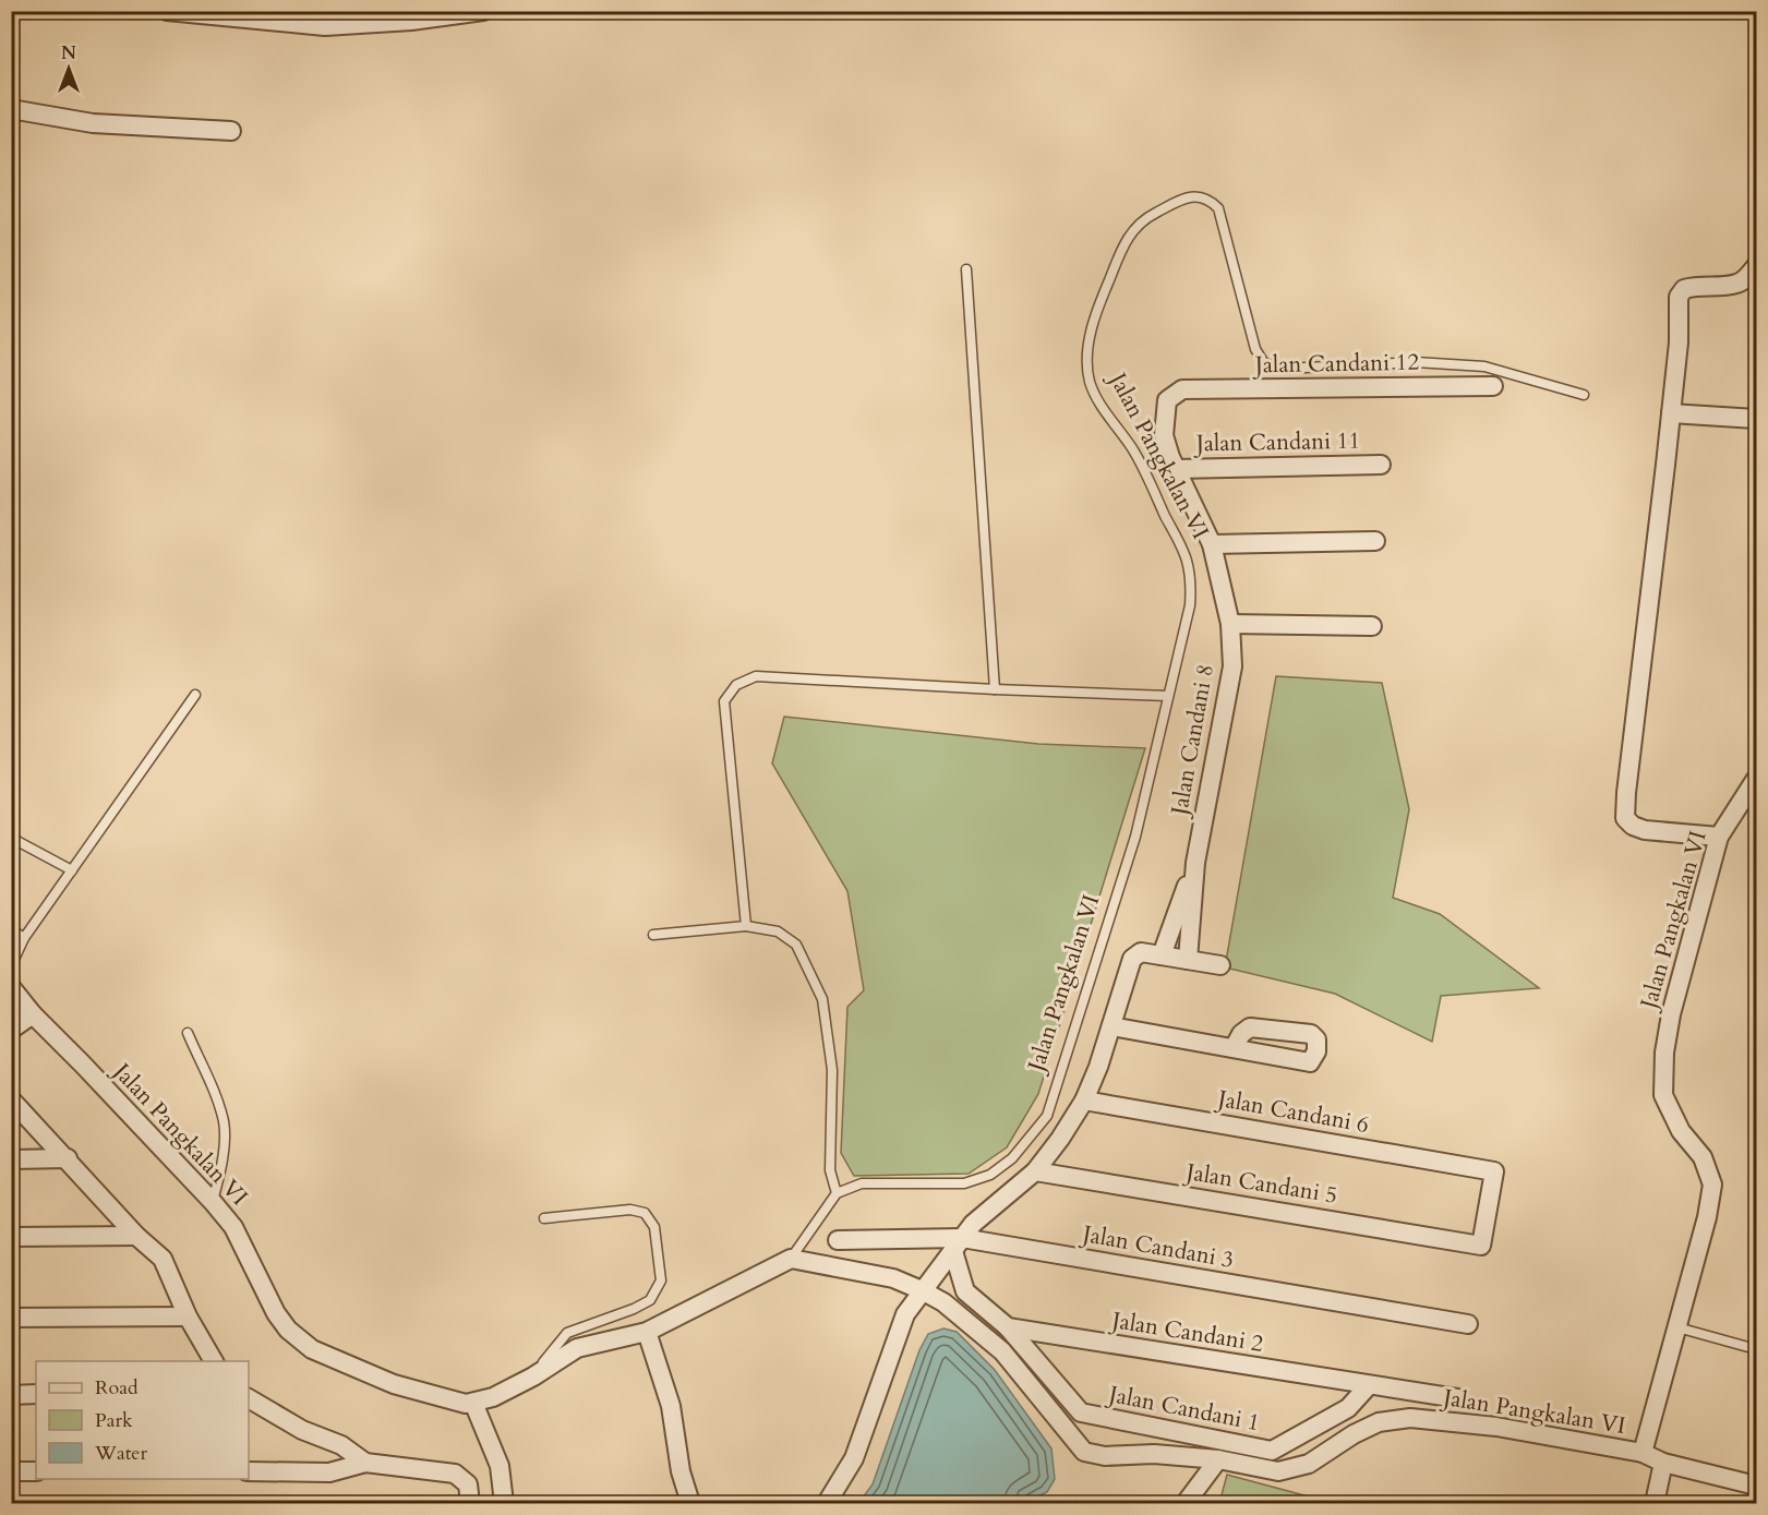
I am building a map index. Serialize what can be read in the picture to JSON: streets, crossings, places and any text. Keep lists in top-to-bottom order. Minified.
{"streets":{"street":["Jalan Candani 12","Jalan Candani 11","Jalan Pangkalan VI","Jalan Candani 8","Jalan Candani 6","Jalan Candani 5","Jalan Candani 3","Jalan Candani 2","Jalan Candani 1"]},"crossings":[["Jalan Candani 12","Jalan Candani 8"],["Jalan Candani 11","Jalan Candani 8"],["Jalan Candani 6","Jalan Candani 5"],["Jalan Candani 2","Jalan Candani 1"]],"legend":["Road","Park","Water"],"north":"top"}
